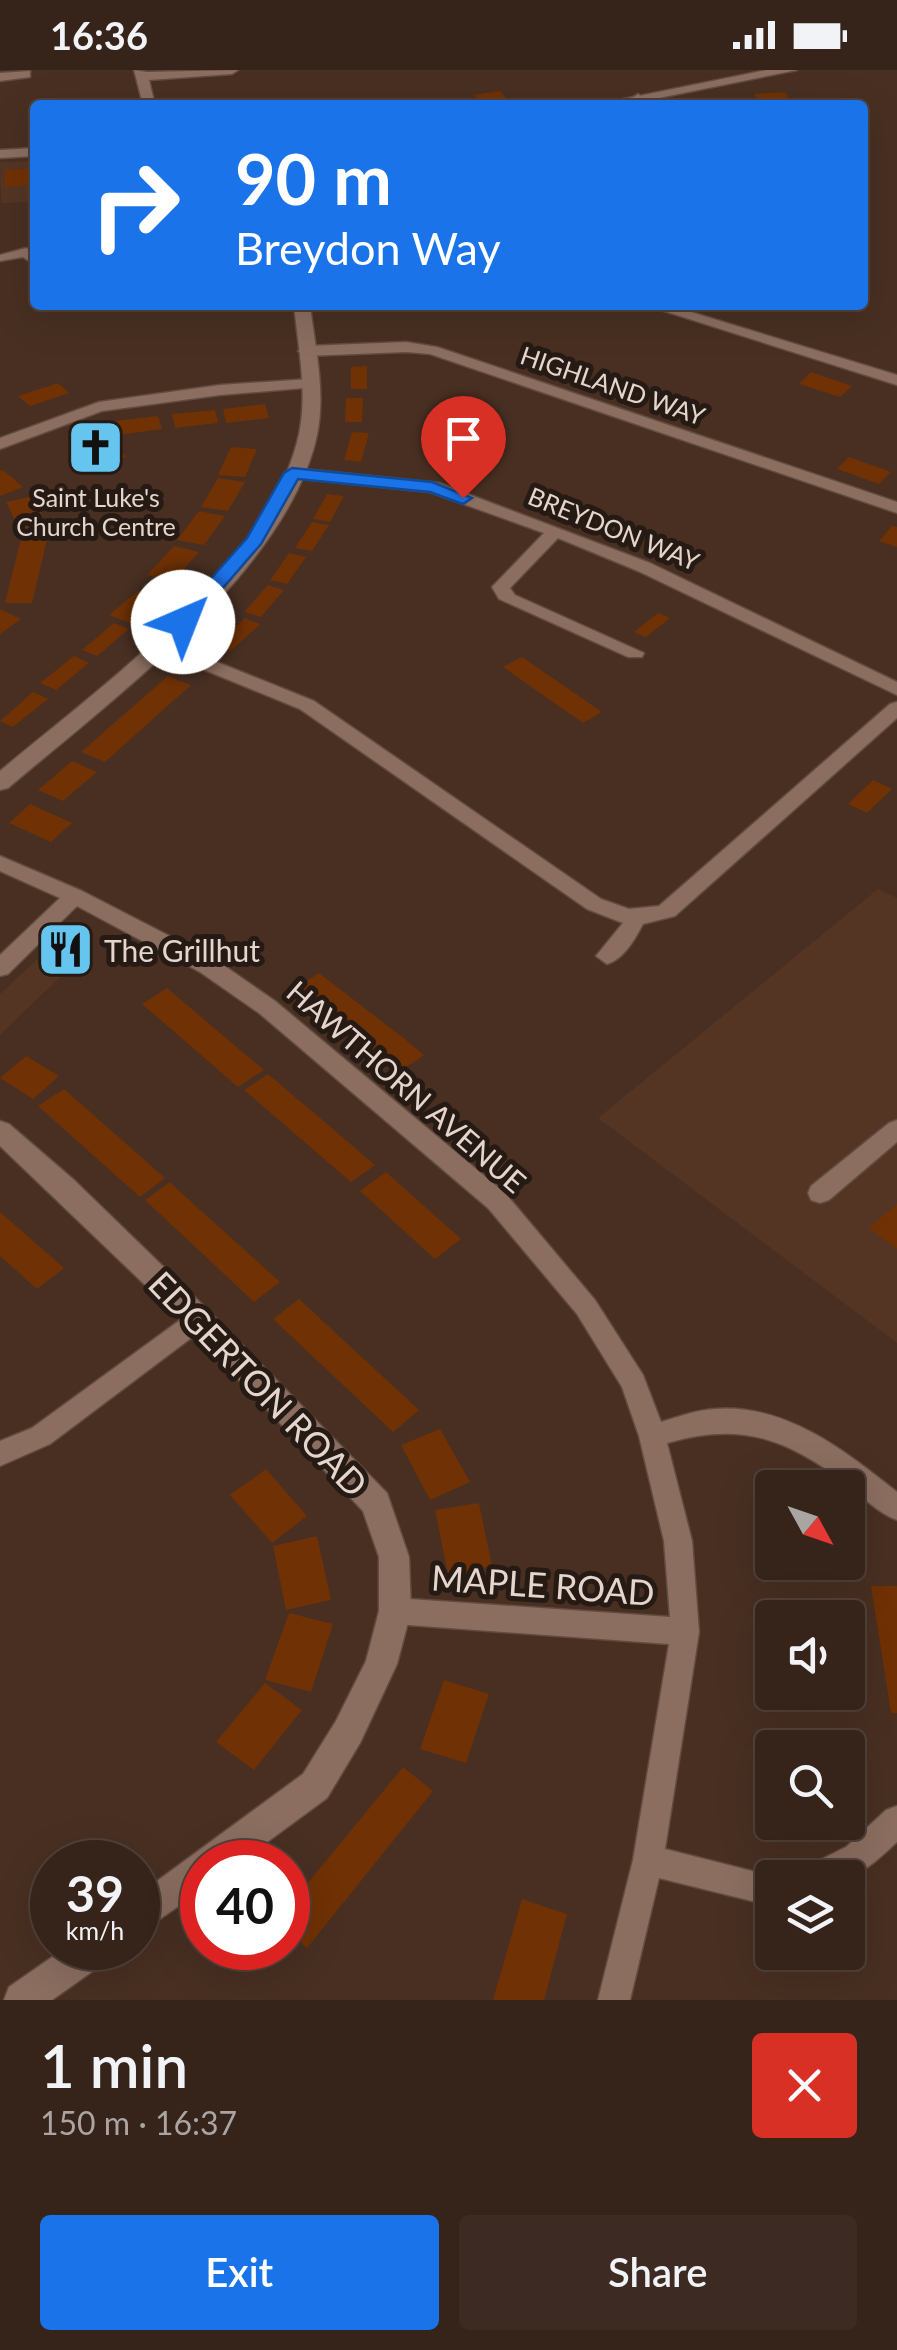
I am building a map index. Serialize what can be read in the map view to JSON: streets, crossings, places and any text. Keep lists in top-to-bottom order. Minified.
{"streets":{"street":["HIGHLAND WAY","BREYDON WAY","HAWTHORN AVENUE","EDGERTON ROAD","MAPLE ROAD"]},"crossings":[["HAWTHORN AVENUE","MAPLE ROAD"],["EDGERTON ROAD","MAPLE ROAD"]],"places":{"church":["Saint Luke's Church Centre"],"restaurant":["The Grillhut"]},"north":"bottom right","page":{"status":"16:36","turn":["90 m","Breydon Way"],"speed":"39 km/h","limit":"40","heading":["1 min","150 m · 16:37"],"buttons":["Exit","Share"]}}
